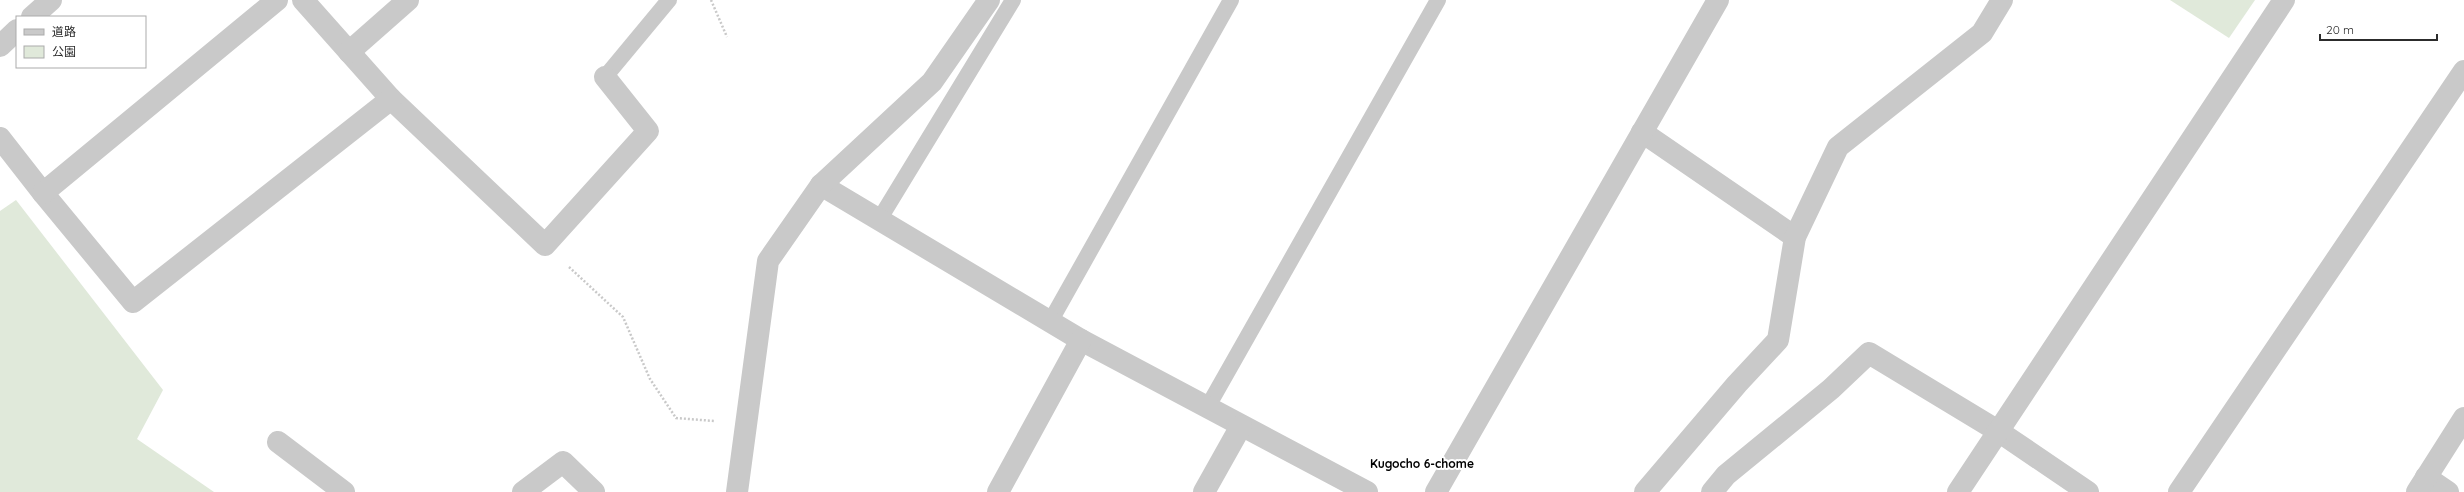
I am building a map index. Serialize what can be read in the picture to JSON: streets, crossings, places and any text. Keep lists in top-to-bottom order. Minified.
{"districts":["Kugocho 6-chome"],"legend":["道路","公園"],"scale_bar":"20 m"}
